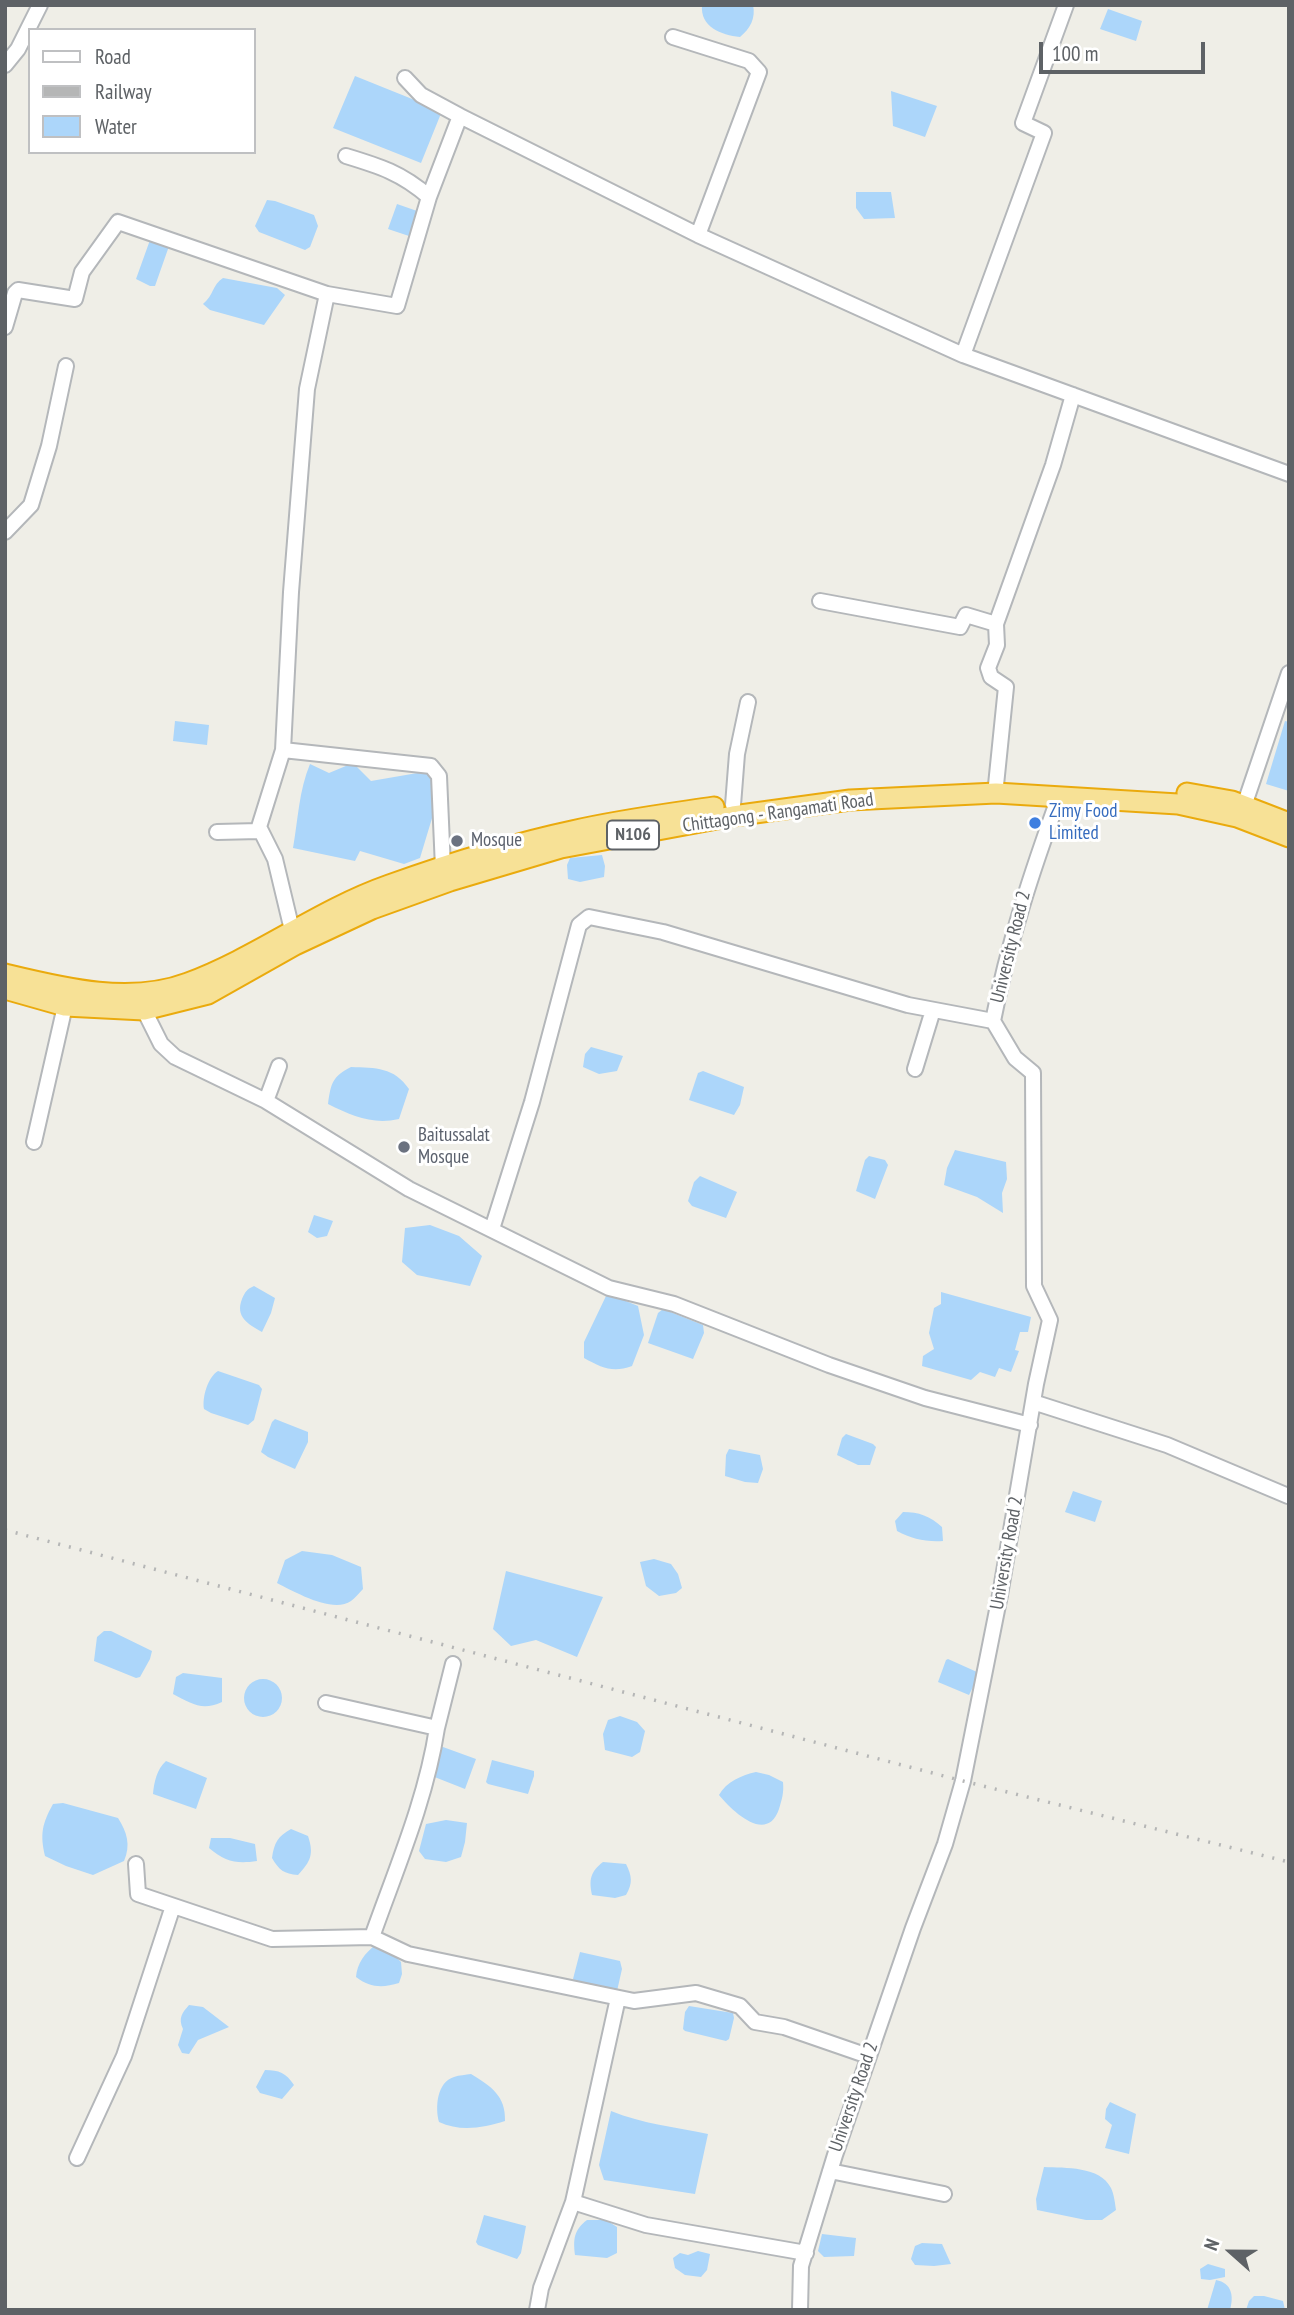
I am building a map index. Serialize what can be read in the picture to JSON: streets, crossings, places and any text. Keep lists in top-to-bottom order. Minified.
{"streets":{"highway":["Chittagong - Rangamati Road","N106"],"street":["University Road 2"]},"crossings":[["Chittagong - Rangamati Road","University Road 2"]],"places":["Zimy Food Limited","Mosque","Baitussalat Mosque"],"legend":["Road","Railway","Water"],"scale_bar":"100 m","north":"left"}
